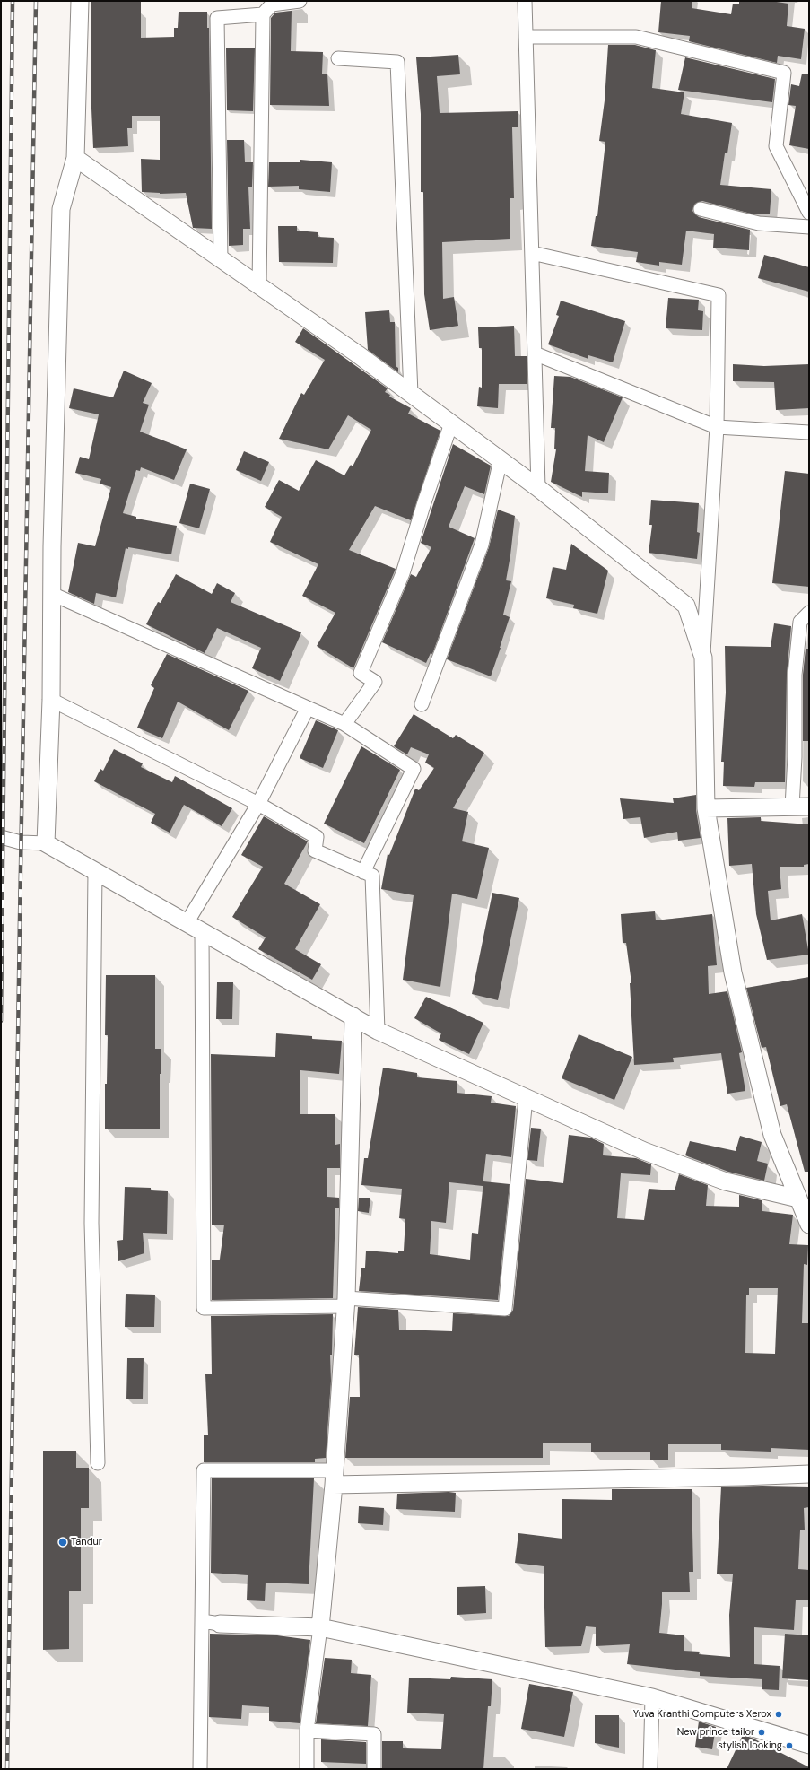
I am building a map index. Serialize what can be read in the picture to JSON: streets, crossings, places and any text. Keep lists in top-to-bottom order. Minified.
{"places":["Tandur","Yuva Kranthi Computers Xerox","New prince tailor","stylish looking"]}
